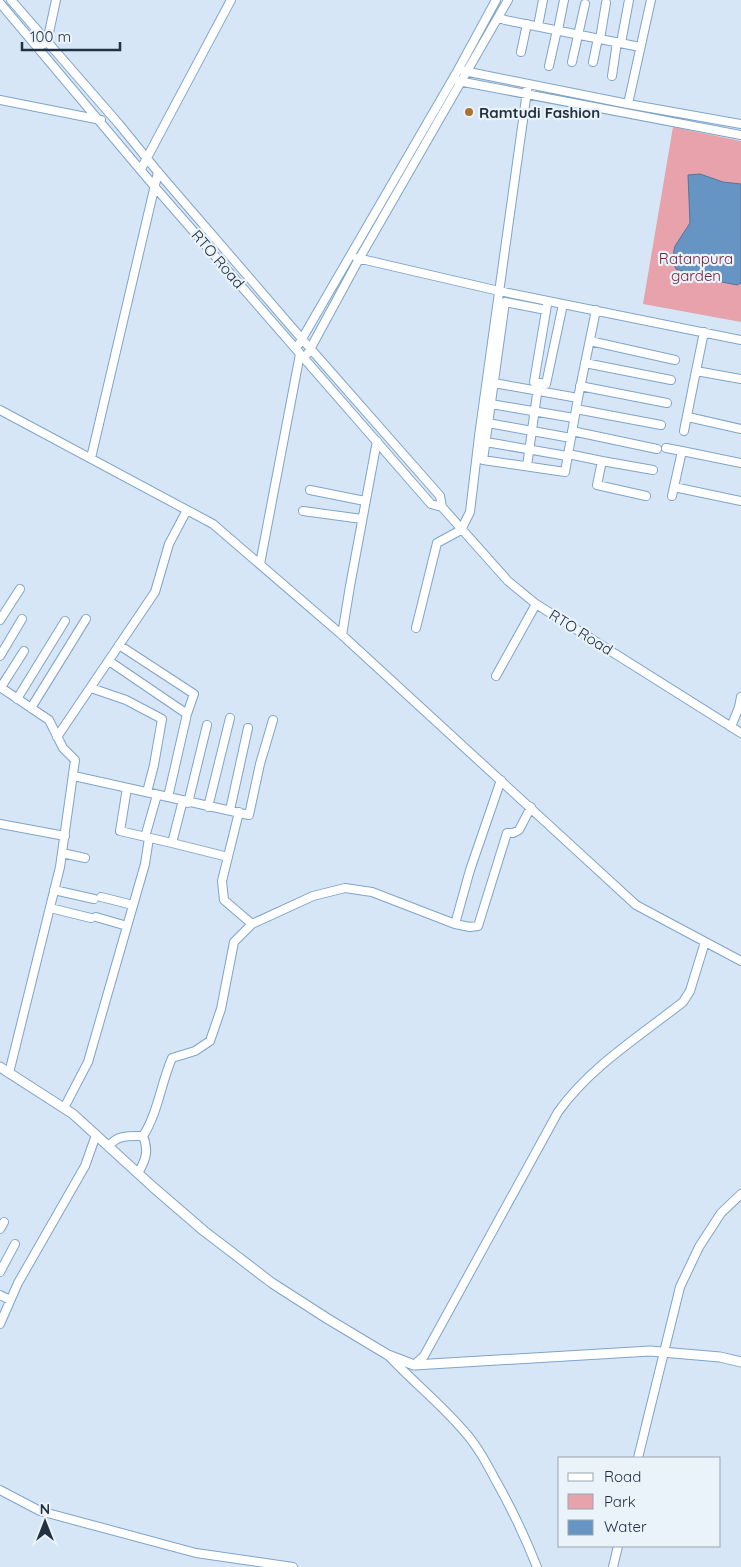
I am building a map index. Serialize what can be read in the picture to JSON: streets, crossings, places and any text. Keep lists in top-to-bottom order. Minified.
{"streets":{"street":["RTO Road"]},"parks":["Ratanpura garden"],"places":["Ramtudi Fashion"],"legend":["Road","Park","Water"],"scale_bar":"100 m","north":"top"}
